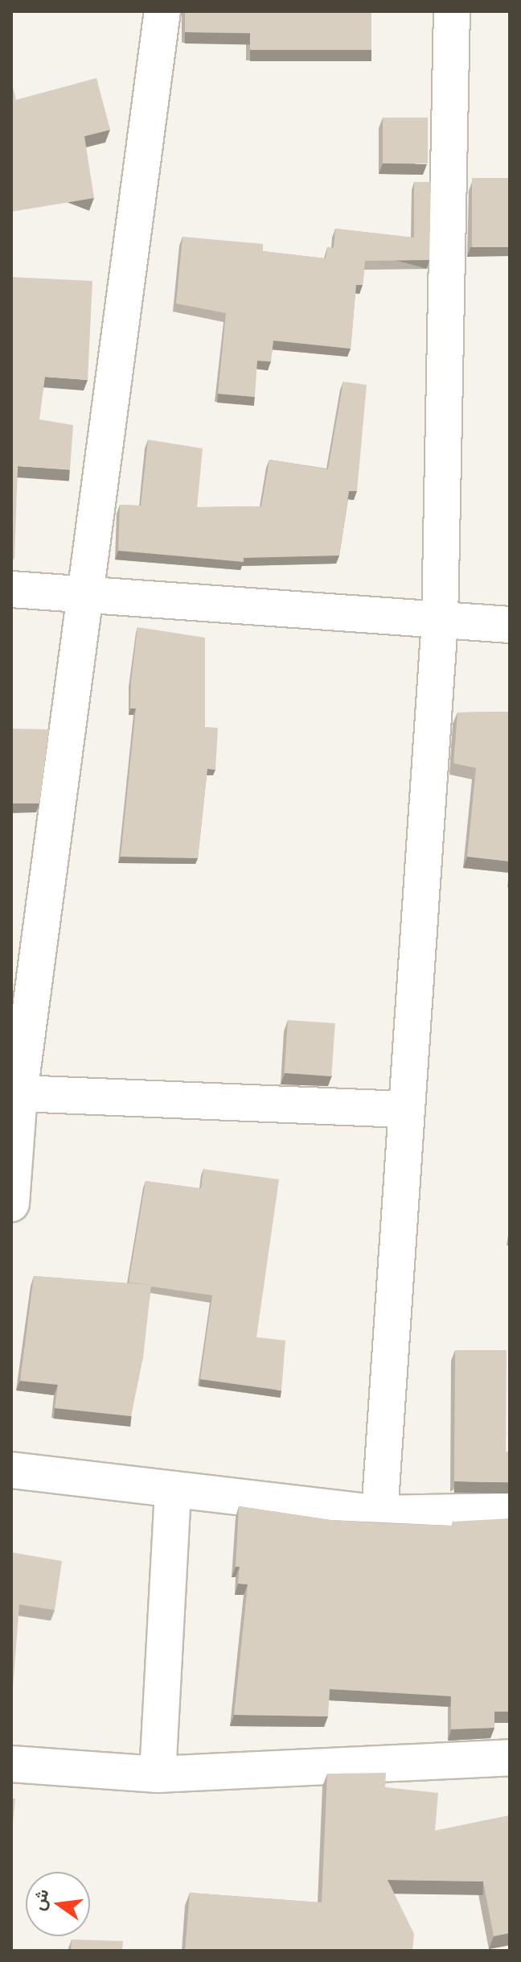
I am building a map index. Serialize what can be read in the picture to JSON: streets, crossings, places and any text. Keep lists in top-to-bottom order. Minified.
{"north":"left"}
